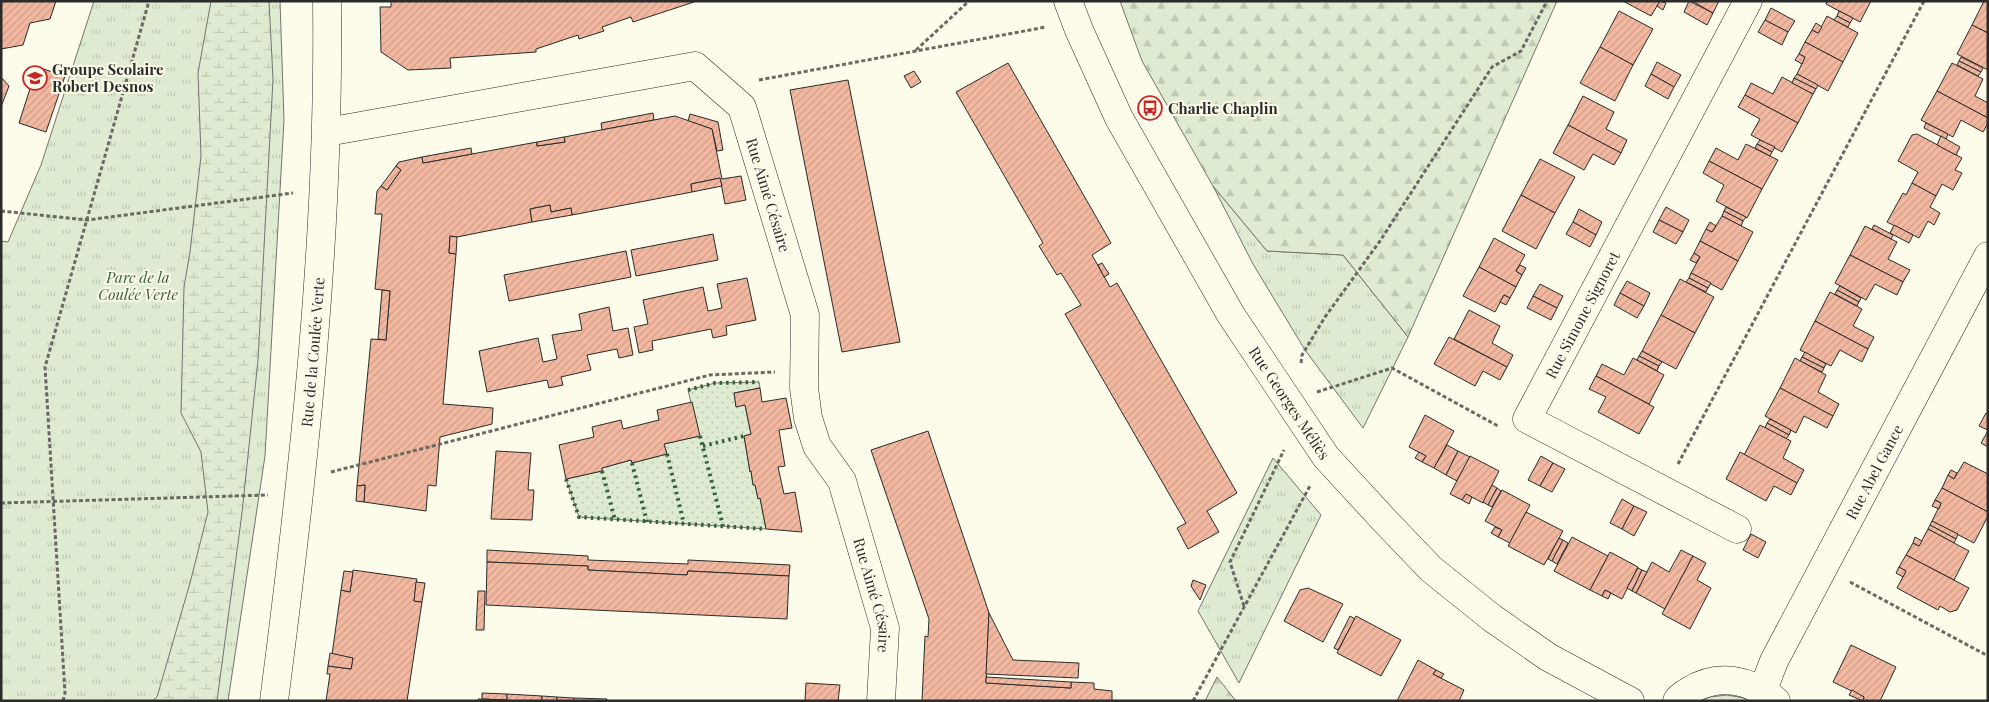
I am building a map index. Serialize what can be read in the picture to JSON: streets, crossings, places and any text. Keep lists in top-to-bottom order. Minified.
{"streets":{"street":["Rue Aimé Césaire","Rue Simone Signoret","Rue de la Coulée Verte","Rue Georges Méliès","Rue Abel Gance"]},"crossings":[["Rue Aimé Césaire","Rue de la Coulée Verte"]],"parks":["Parc de la Coulée Verte"],"places":{"school or university":["Groupe Scolaire Robert Desnos"],"bus stop":["Charlie Chaplin"]}}
